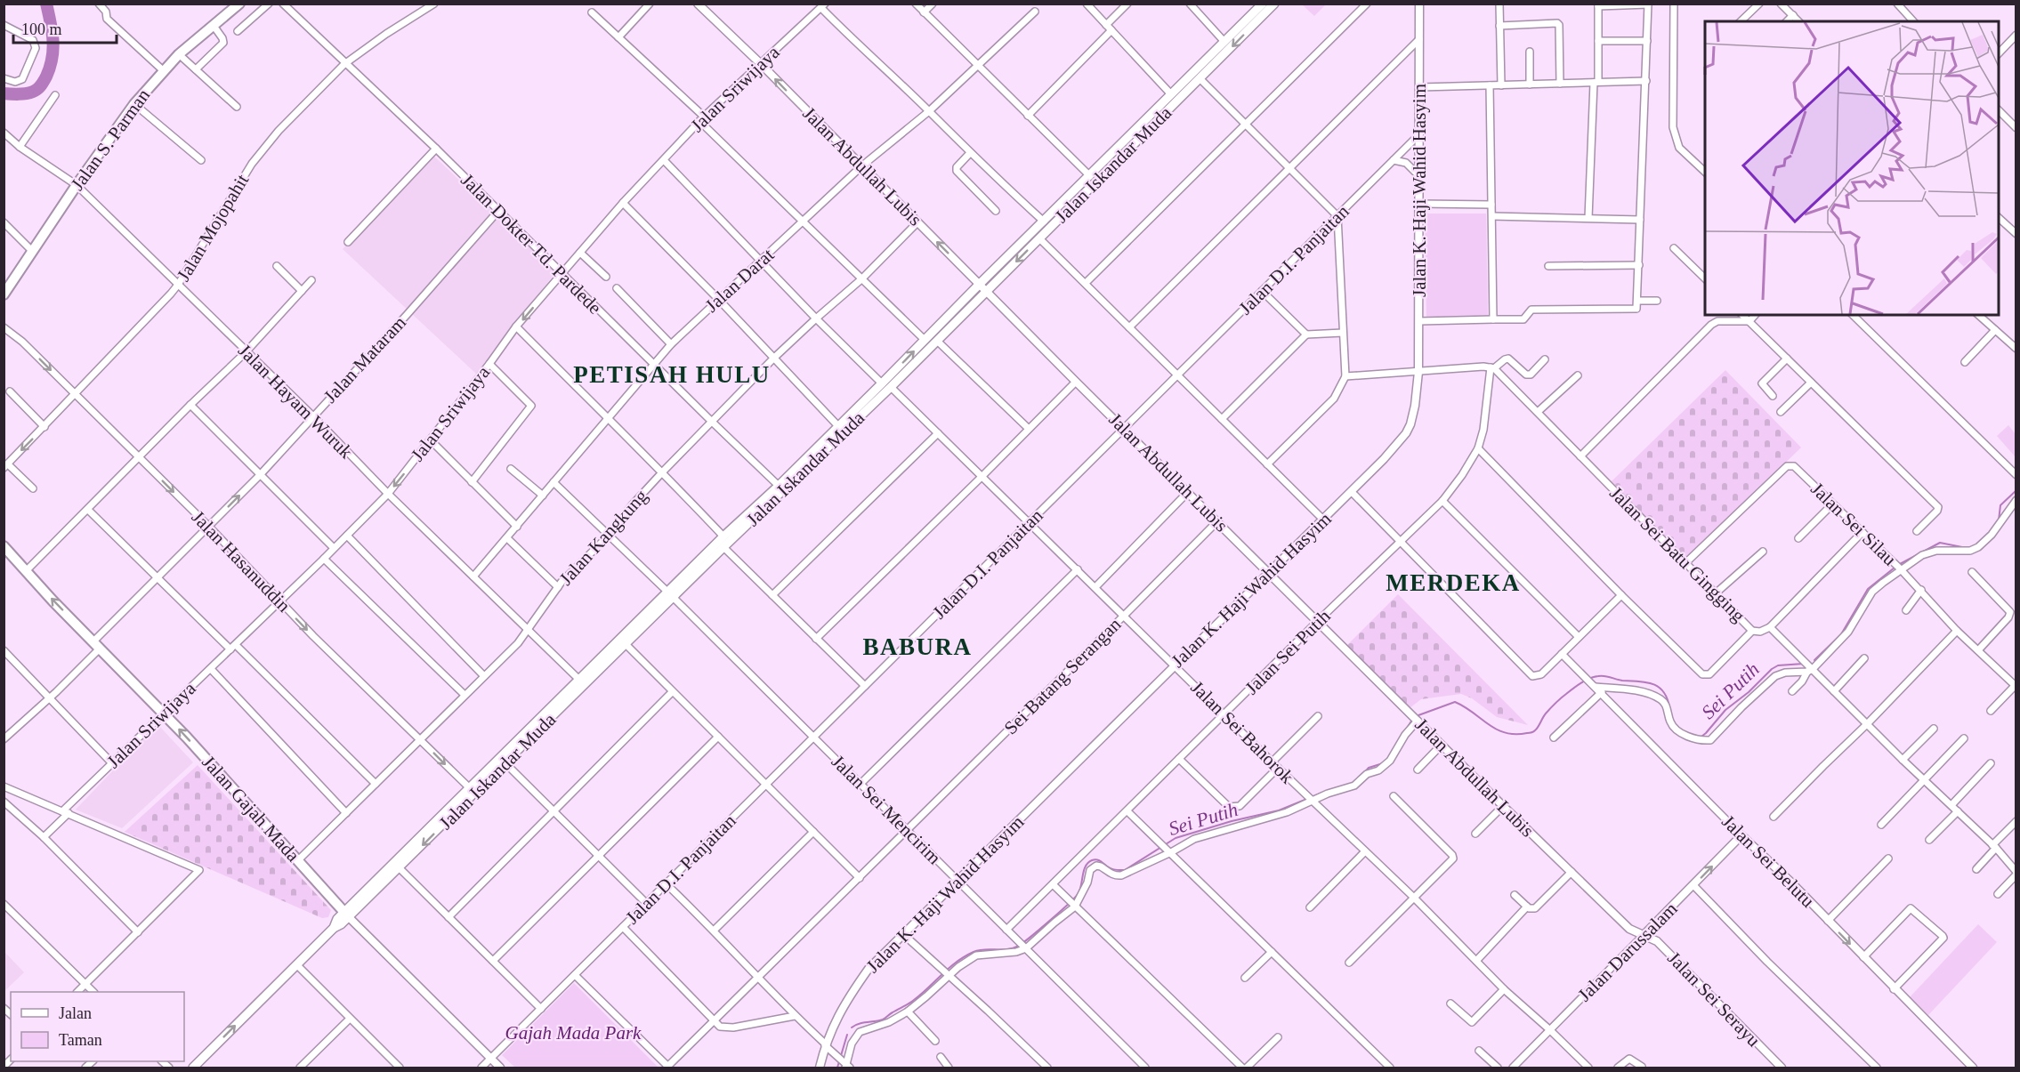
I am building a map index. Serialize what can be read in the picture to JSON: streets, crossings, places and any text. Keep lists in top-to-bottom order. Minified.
{"streets":{"main road":["Jalan S. Parman","Jalan Iskandar Muda","Jalan Gajah Mada"],"street":["Jalan Sriwijaya","Jalan Abdullah Lubis","Jalan K. Haji Wahid Hasyim","Jalan Mojopahit","Jalan Dokter Td. Pardede","Jalan D.I. Panjaitan","Jalan Darat","Jalan Mataram","Jalan Hayam Wuruk","Jalan Sei Silau","Jalan Kangkung","Jalan Sei Batu Gingging","Jalan Hasanuddin","Jalan Sei Putih","Sei Batang Serangan","Jalan Sei Bahorok","Jalan Sei Mencirim","Jalan Sei Belutu","Jalan Darussalam","Jalan Sei Serayu"]},"crossings":[["Jalan Sriwijaya","Jalan Abdullah Lubis"],["Jalan Sriwijaya","Jalan Dokter Td. Pardede"],["Jalan Sriwijaya","Jalan Hayam Wuruk"],["Jalan Sriwijaya","Jalan Hasanuddin"],["Jalan Sriwijaya","Jalan Sei Bahorok"],["Jalan Sriwijaya","Jalan Gajah Mada"],["Jalan S. Parman","Jalan Hayam Wuruk"],["Jalan Iskandar Muda","Jalan Abdullah Lubis"],["Jalan Iskandar Muda","Jalan Dokter Td. Pardede"],["Jalan Iskandar Muda","Jalan Hayam Wuruk"],["Jalan Iskandar Muda","Jalan Hasanuddin"],["Jalan Iskandar Muda","Jalan Sei Bahorok"],["Jalan Iskandar Muda","Jalan Gajah Mada"],["Jalan Iskandar Muda","Jalan Sei Mencirim"],["Jalan Abdullah Lubis","Jalan K. Haji Wahid Hasyim"],["Jalan Abdullah Lubis","Jalan D.I. Panjaitan"],["Jalan Abdullah Lubis","Jalan Darat"],["Jalan Abdullah Lubis","Jalan Kangkung"],["Jalan Abdullah Lubis","Jalan Sei Putih"],["Jalan Abdullah Lubis","Sei Batang Serangan"],["Jalan Abdullah Lubis","Jalan Darussalam"],["Jalan Abdullah Lubis","Jalan Sei Serayu"],["Jalan K. Haji Wahid Hasyim","Jalan D.I. Panjaitan"],["Jalan K. Haji Wahid Hasyim","Jalan Sei Bahorok"],["Jalan K. Haji Wahid Hasyim","Jalan Sei Mencirim"],["Jalan Mojopahit","Jalan Dokter Td. Pardede"],["Jalan Mojopahit","Jalan Hayam Wuruk"],["Jalan Mojopahit","Jalan Hasanuddin"],["Jalan Dokter Td. Pardede","Jalan Darat"],["Jalan Dokter Td. Pardede","Jalan Mataram"],["Jalan Dokter Td. Pardede","Jalan Kangkung"],["Jalan D.I. Panjaitan","Jalan Sei Bahorok"],["Jalan D.I. Panjaitan","Jalan Gajah Mada"],["Jalan D.I. Panjaitan","Jalan Sei Mencirim"],["Jalan Darat","Jalan Hayam Wuruk"],["Jalan Darat","Jalan Sei Bahorok"],["Jalan Darat","Jalan Sei Mencirim"],["Jalan Mataram","Jalan Hayam Wuruk"],["Jalan Mataram","Jalan Hasanuddin"],["Jalan Mataram","Jalan Gajah Mada"],["Jalan Hayam Wuruk","Jalan Kangkung"],["Jalan Sei Silau","Jalan Sei Batu Gingging"],["Jalan Kangkung","Jalan Hasanuddin"],["Jalan Kangkung","Jalan Sei Bahorok"],["Jalan Kangkung","Jalan Gajah Mada"],["Jalan Kangkung","Jalan Sei Mencirim"],["Jalan Sei Batu Gingging","Jalan Sei Putih"],["Jalan Sei Putih","Jalan Sei Bahorok"],["Jalan Sei Putih","Jalan Sei Mencirim"],["Sei Batang Serangan","Jalan Sei Bahorok"],["Sei Batang Serangan","Jalan Sei Mencirim"],["Jalan Sei Bahorok","Jalan Darussalam"],["Jalan Sei Belutu","Jalan Darussalam"],["Jalan Darussalam","Jalan Sei Serayu"]],"one_way":["Jalan Hasanuddin","Jalan Gajah Mada"],"districts":["PETISAH HULU","MERDEKA","BABURA"],"water":["Sei Putih"],"parks":["Gajah Mada Park"],"legend":["Jalan","Taman"],"scale_bar":"100 m"}
